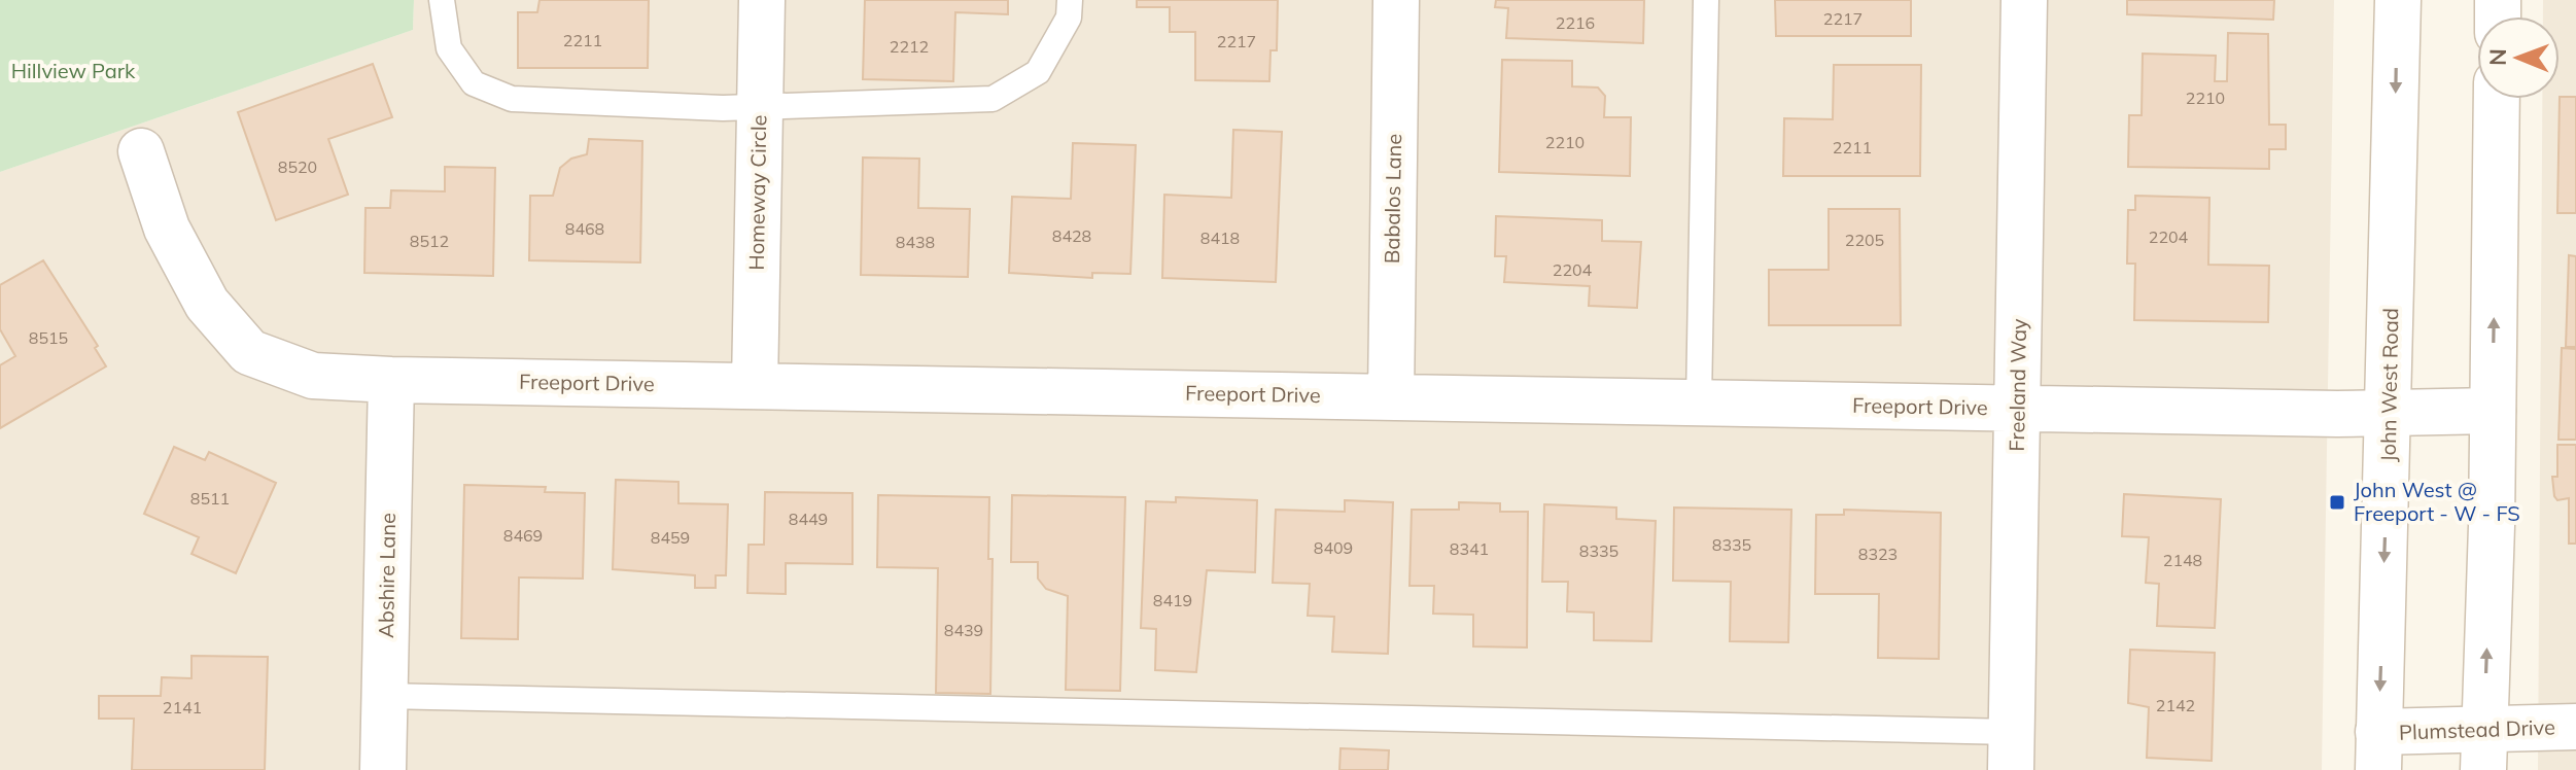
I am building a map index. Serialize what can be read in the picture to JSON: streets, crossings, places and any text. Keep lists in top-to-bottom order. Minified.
{"streets":{"street":["Homeway Circle","Babalos Lane","Freeport Drive","Freeland Way","John West Road","Abshire Lane","Plumstead Drive"]},"crossings":[["Homeway Circle","Freeport Drive"],["Babalos Lane","Freeport Drive"],["Freeport Drive","Freeland Way"],["Freeport Drive","John West Road"],["Freeport Drive","Abshire Lane"],["John West Road","Plumstead Drive"]],"parks":["Hillview Park"],"places":{"transit":["John West @ Freeport - W - FS"]},"house_numbers":["2217","2216","2211","2217","2212","2210","2210","2211","8520","8468","8428","2204","8418","2205","8512","8438","2204","8515","8511","8449","8469","8459","8335","8409","8341","8335","8323","2148","8419","8439","2142","2141"],"north":"left"}
